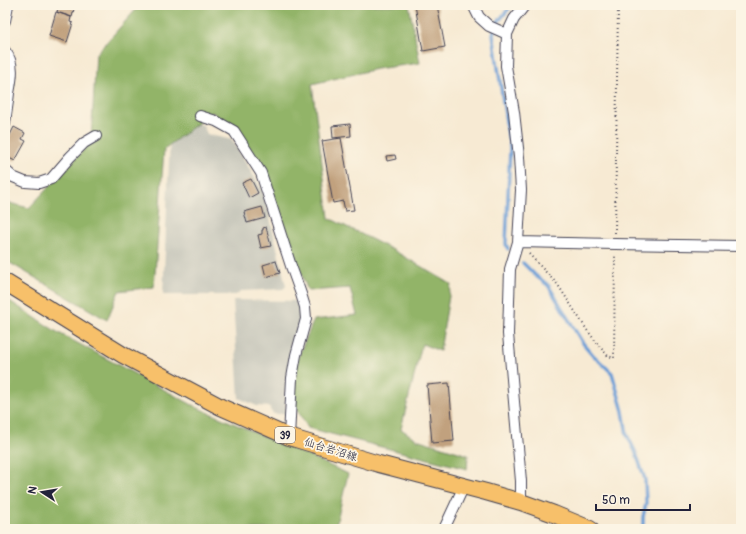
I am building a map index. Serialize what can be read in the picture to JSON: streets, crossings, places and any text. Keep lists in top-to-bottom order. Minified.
{"streets":{"main road":["39","仙台岩沼線"]},"scale_bar":"50 m","north":"left"}
